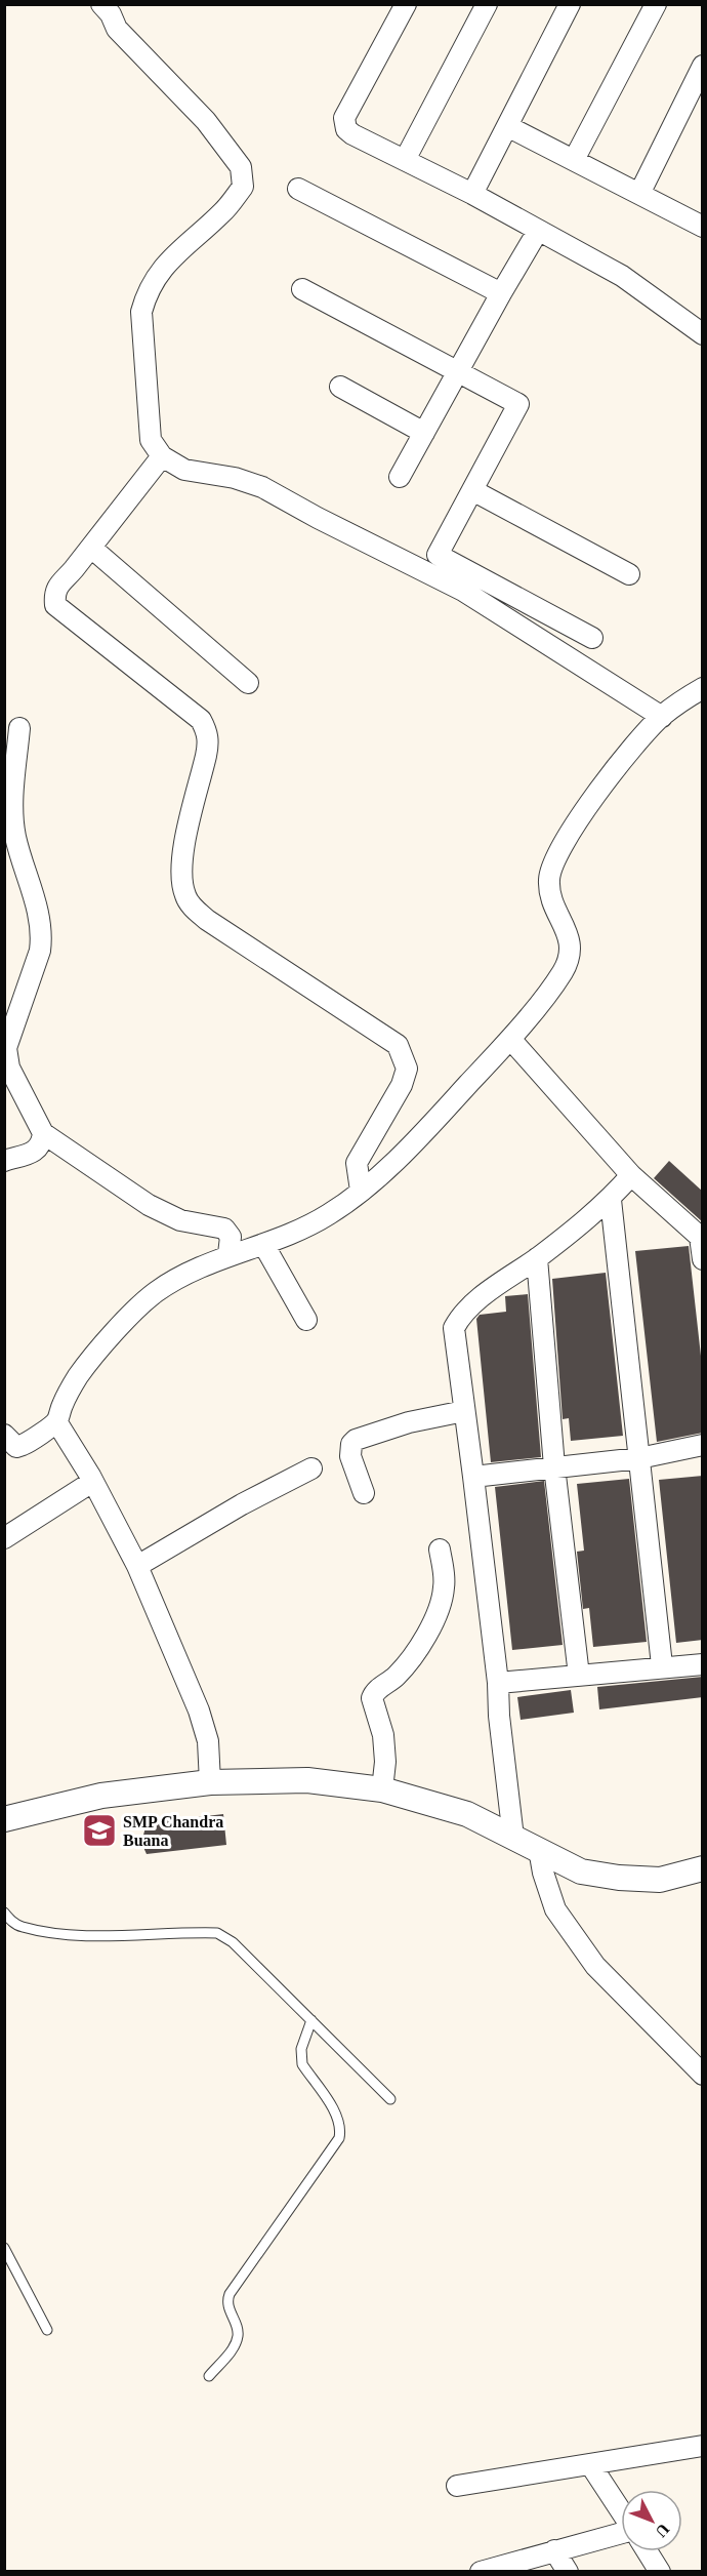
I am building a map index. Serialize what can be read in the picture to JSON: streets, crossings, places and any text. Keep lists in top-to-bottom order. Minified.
{"places":{"school or university":["SMP Chandra Buana"]},"north":"bottom right"}
